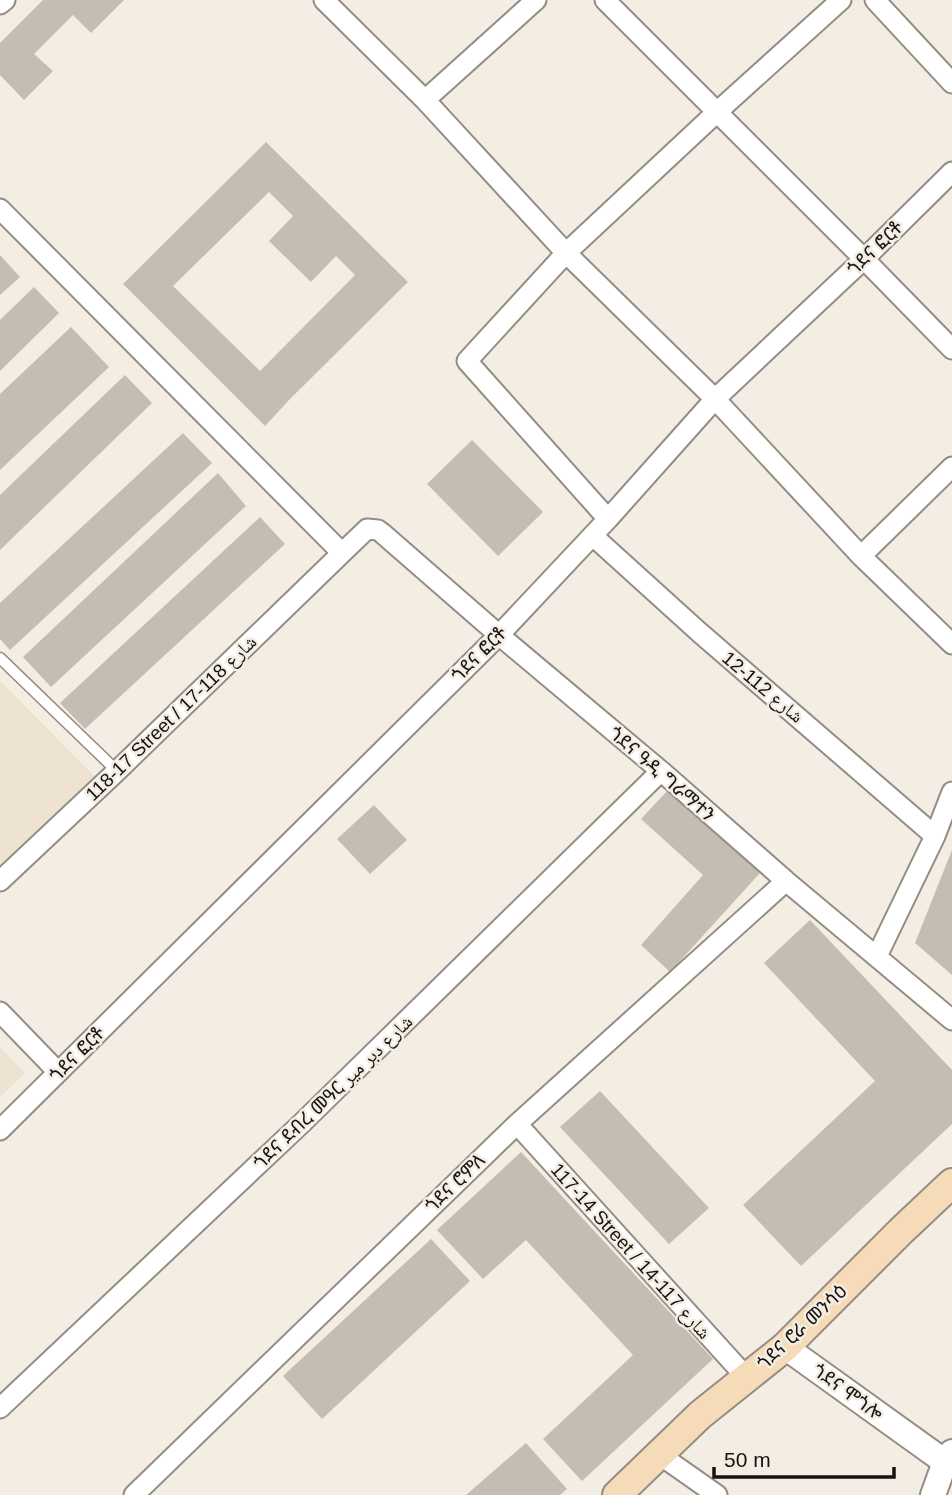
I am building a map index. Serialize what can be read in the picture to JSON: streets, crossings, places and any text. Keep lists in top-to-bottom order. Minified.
{"streets":{"main road":["ጎደና ሮራ መንሳዕ"],"street":["ጎደና ፎርቶ","شارع 112-12","118-17 Street / شارع 118-17","ጎደና ዓዲ ግራማተን","ጎደና ደብረ መዓር شارع دبر مير","ጎደና ሮምለ","117-14 Street / شارع 117-14","ጎደና ሞጎሎ"]},"crossings":[["ጎደና ፎርቶ","شارع 112-12"],["ጎደና ፎርቶ","ጎደና ዓዲ ግራማተን"],["118-17 Street / شارع 118-17","ጎደና ዓዲ ግራማተን"],["ጎደና ዓዲ ግራማተን","ጎደና ደብረ መዓር شارع دبر مير"],["ጎደና ዓዲ ግራማተን","ጎደና ሮምለ"],["ጎደና ሮምለ","117-14 Street / شارع 117-14"],["117-14 Street / شارع 117-14","ጎደና ሮራ መንሳዕ"],["ጎደና ሮራ መንሳዕ","ጎደና ሞጎሎ"]],"scale_bar":"50 m"}
